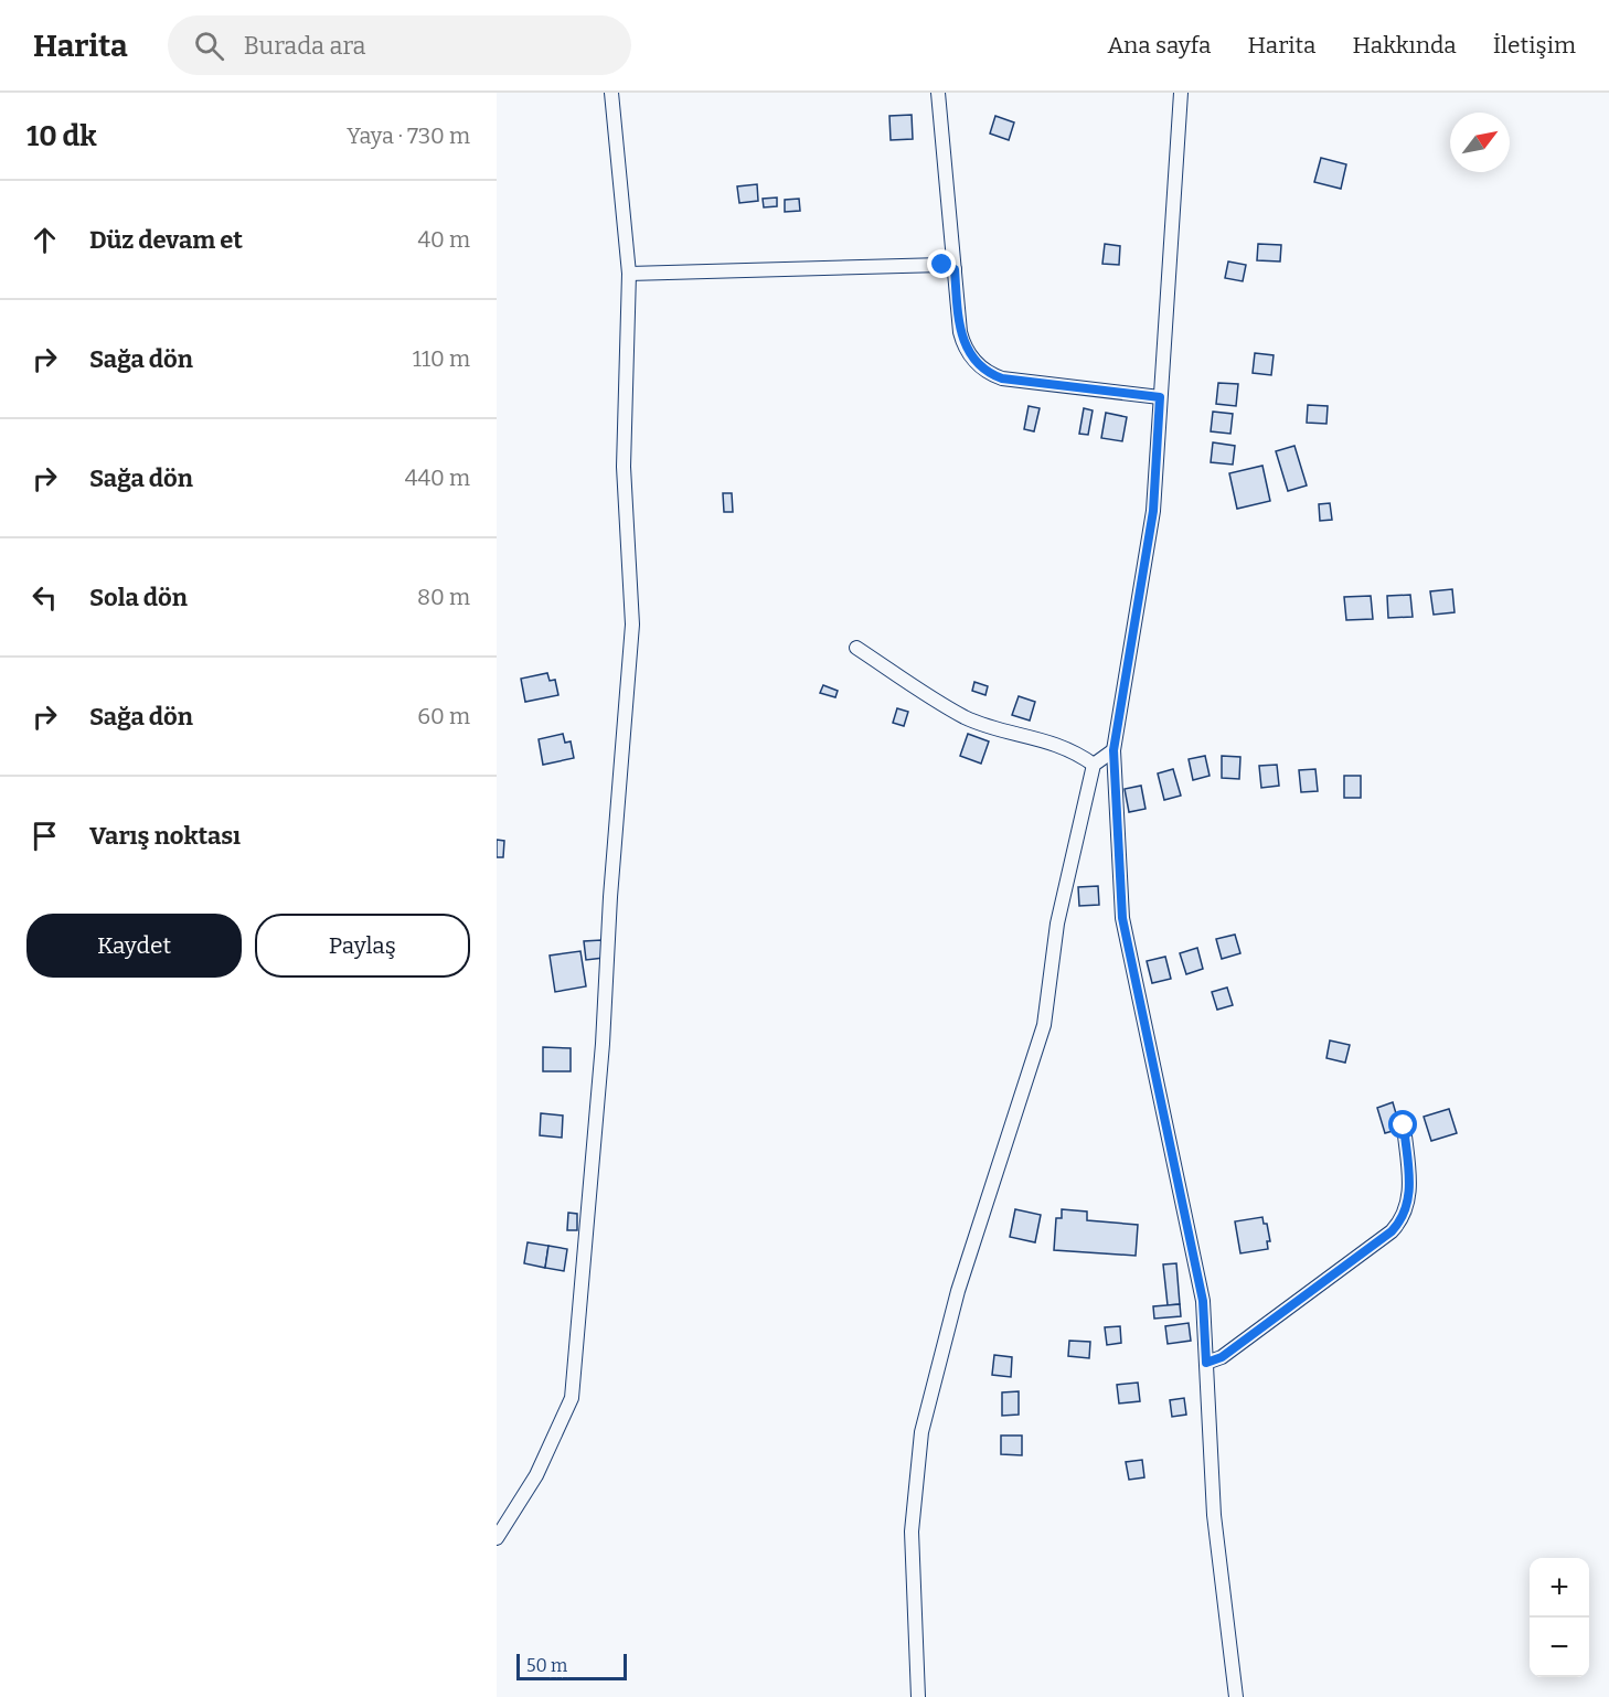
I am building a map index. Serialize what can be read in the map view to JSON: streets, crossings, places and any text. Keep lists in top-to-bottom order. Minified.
{"scale_bar":"50 m","north":"top right","page":{"header":"Harita","search":"Burada ara","nav":["Ana sayfa","Harita","Hakkında","İletişim"],"heading":["10 dk","Yaya · 730 m"],"list":[["Düz devam et","40 m"],["Sağa dön","110 m"],["Sağa dön","440 m"],["Sola dön","80 m"],["Sağa dön","60 m"],"Varış noktası"],"buttons":["Kaydet","Paylaş"],"map_buttons":["+","−"],"scale":"50 m"}}
